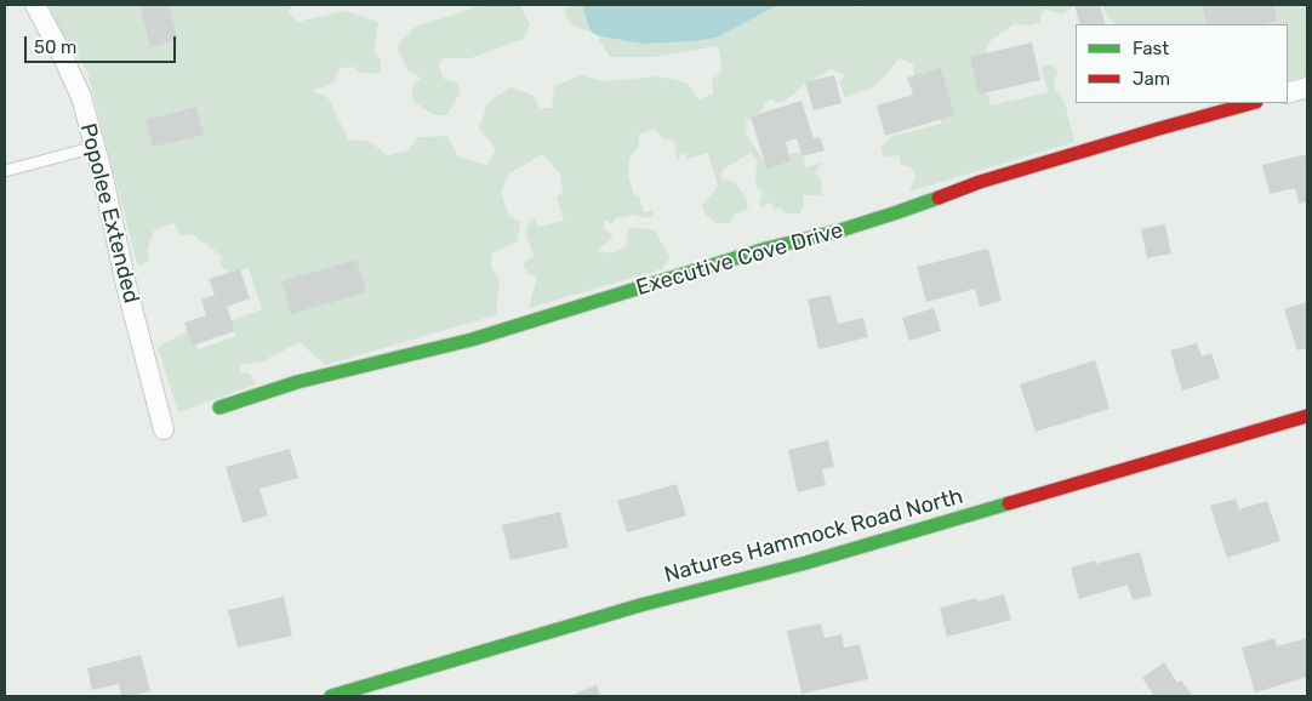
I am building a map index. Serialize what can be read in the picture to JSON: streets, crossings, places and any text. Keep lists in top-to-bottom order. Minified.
{"streets":{"street":["Popolee Extended","Executive Cove Drive","Natures Hammock Road North"]},"legend":["Fast","Jam"],"scale_bar":"50 m"}
